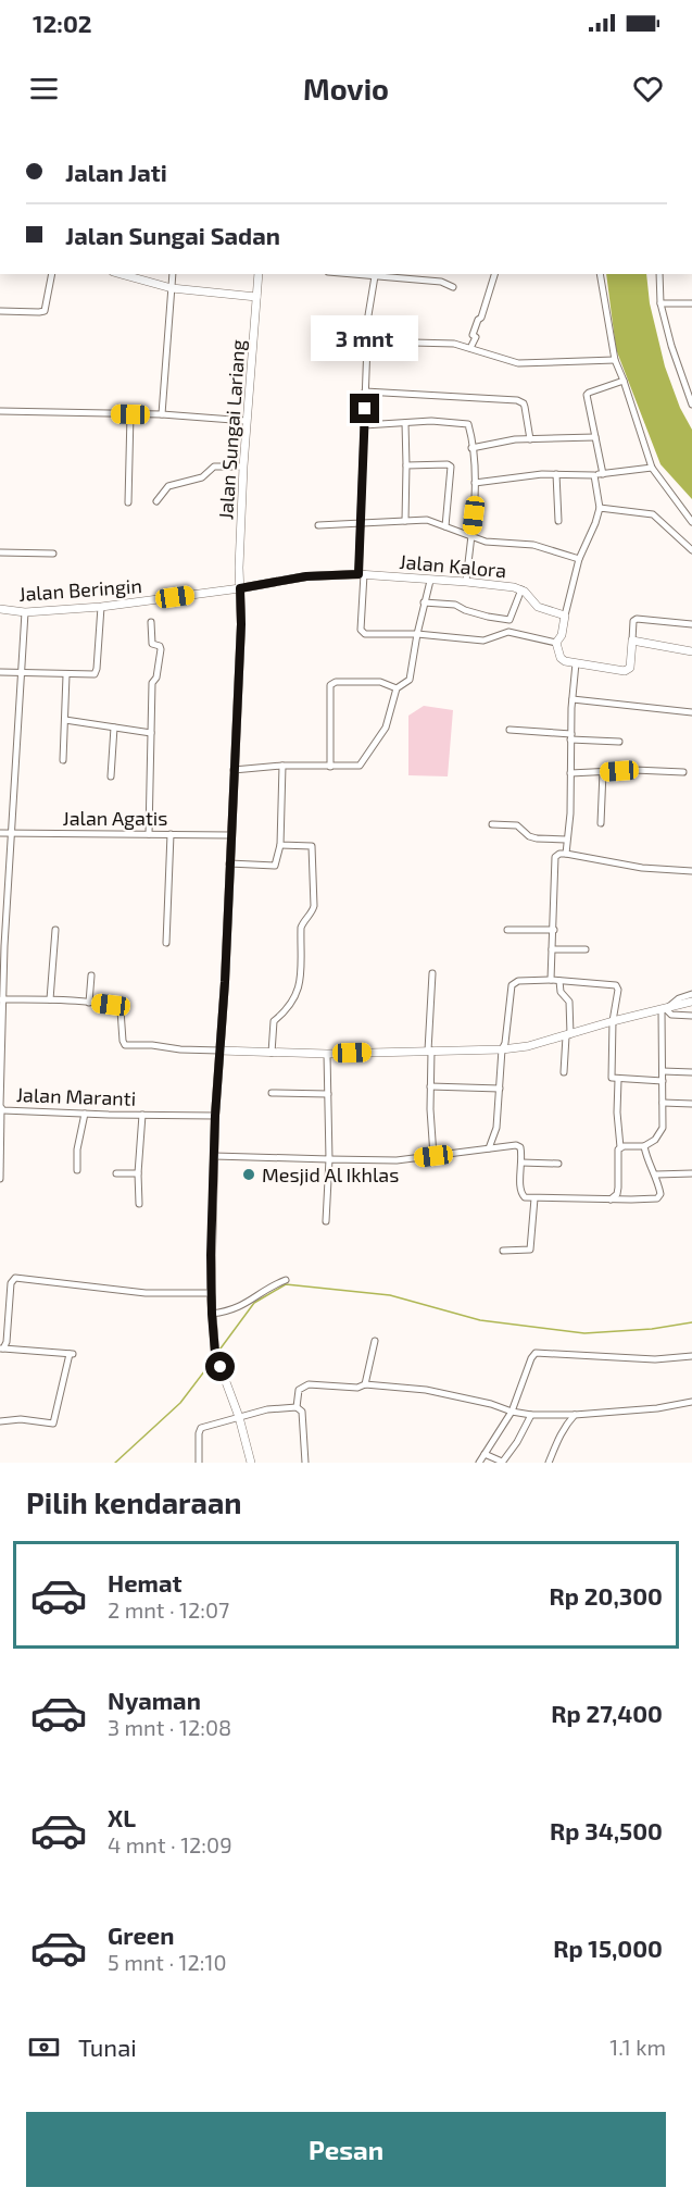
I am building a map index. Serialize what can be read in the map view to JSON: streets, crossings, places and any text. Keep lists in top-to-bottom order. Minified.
{"streets":{"street":["Jalan Sungai Lariang","Jalan Kalora","Jalan Beringin","Jalan Agatis","Jalan Maranti"]},"crossings":[["Jalan Sungai Lariang","Jalan Kalora"],["Jalan Sungai Lariang","Jalan Beringin"],["Jalan Sungai Lariang","Jalan Agatis"],["Jalan Sungai Lariang","Jalan Maranti"],["Jalan Kalora","Jalan Beringin"],["Jalan Beringin","Jalan Maranti"],["Jalan Agatis","Jalan Maranti"]],"places":["Mesjid Al Ikhlas"],"page":{"status":"12:02","header":"Movio","banner":["Jalan Jati","Jalan Sungai Sadan"],"bubble":"3 mnt","heading":"Pilih kendaraan","list":[{"name":"Hemat","note":"2 mnt · 12:07","value":"Rp 20,300"},{"name":"Nyaman","note":"3 mnt · 12:08","value":"Rp 27,400"},{"name":"XL","note":"4 mnt · 12:09","value":"Rp 34,500"},{"name":"Green","note":"5 mnt · 12:10","value":"Rp 15,000"}],"pay":["Tunai","1.1 km"],"buttons":"Pesan"}}
